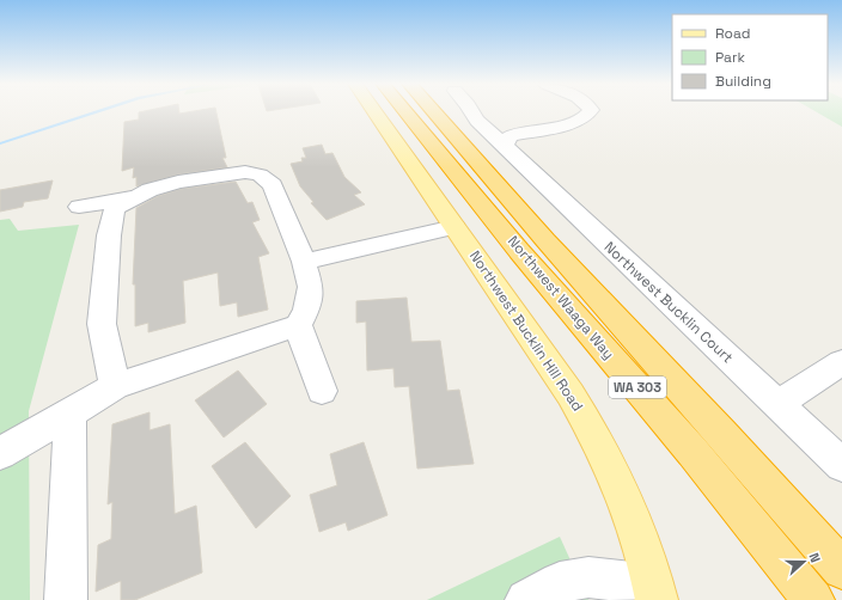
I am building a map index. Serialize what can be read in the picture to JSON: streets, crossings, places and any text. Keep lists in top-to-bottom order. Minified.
{"streets":{"highway":["Northwest Waaga Way","WA 303"],"main road":["Northwest Bucklin Hill Road"],"street":["Northwest Bucklin Court"]},"legend":["Road","Park","Building"],"north":"right"}
